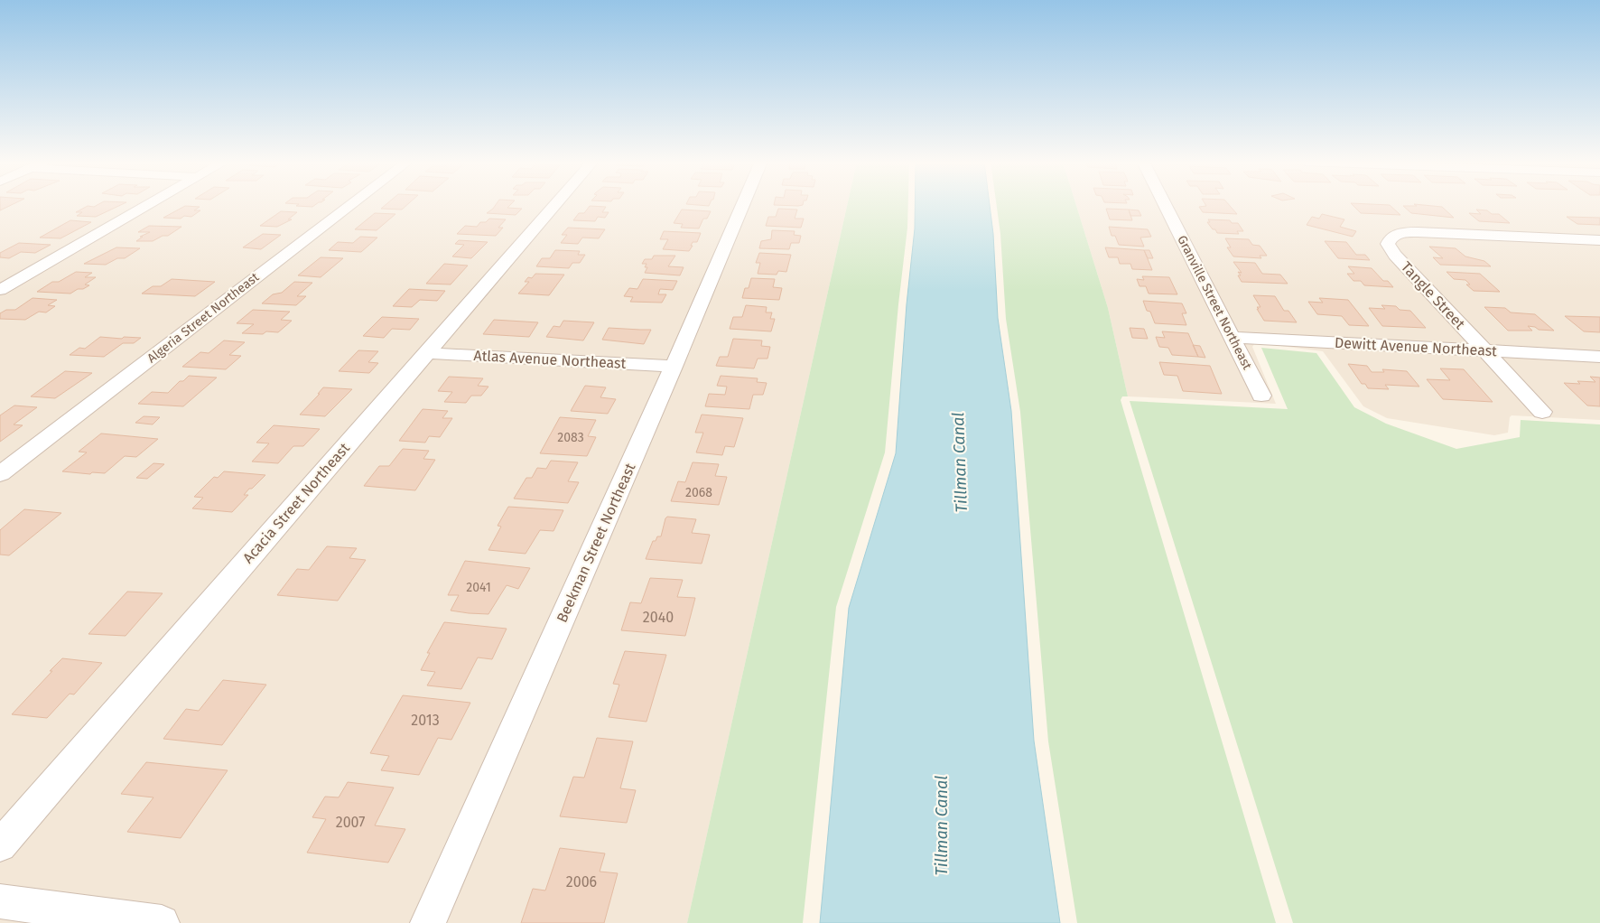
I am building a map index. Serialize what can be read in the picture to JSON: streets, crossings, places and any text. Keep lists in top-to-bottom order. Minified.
{"streets":{"street":["Tangle Street","Granville Street Northeast","Algeria Street Northeast","Dewitt Avenue Northeast","Atlas Avenue Northeast","Acacia Street Northeast","Beekman Street Northeast"]},"crossings":[["Tangle Street","Dewitt Avenue Northeast"],["Granville Street Northeast","Dewitt Avenue Northeast"],["Atlas Avenue Northeast","Acacia Street Northeast"],["Atlas Avenue Northeast","Beekman Street Northeast"]],"water":["Tillman Canal"],"house_numbers":["2083","2068","2041","2040","2013","2007","2006"]}
